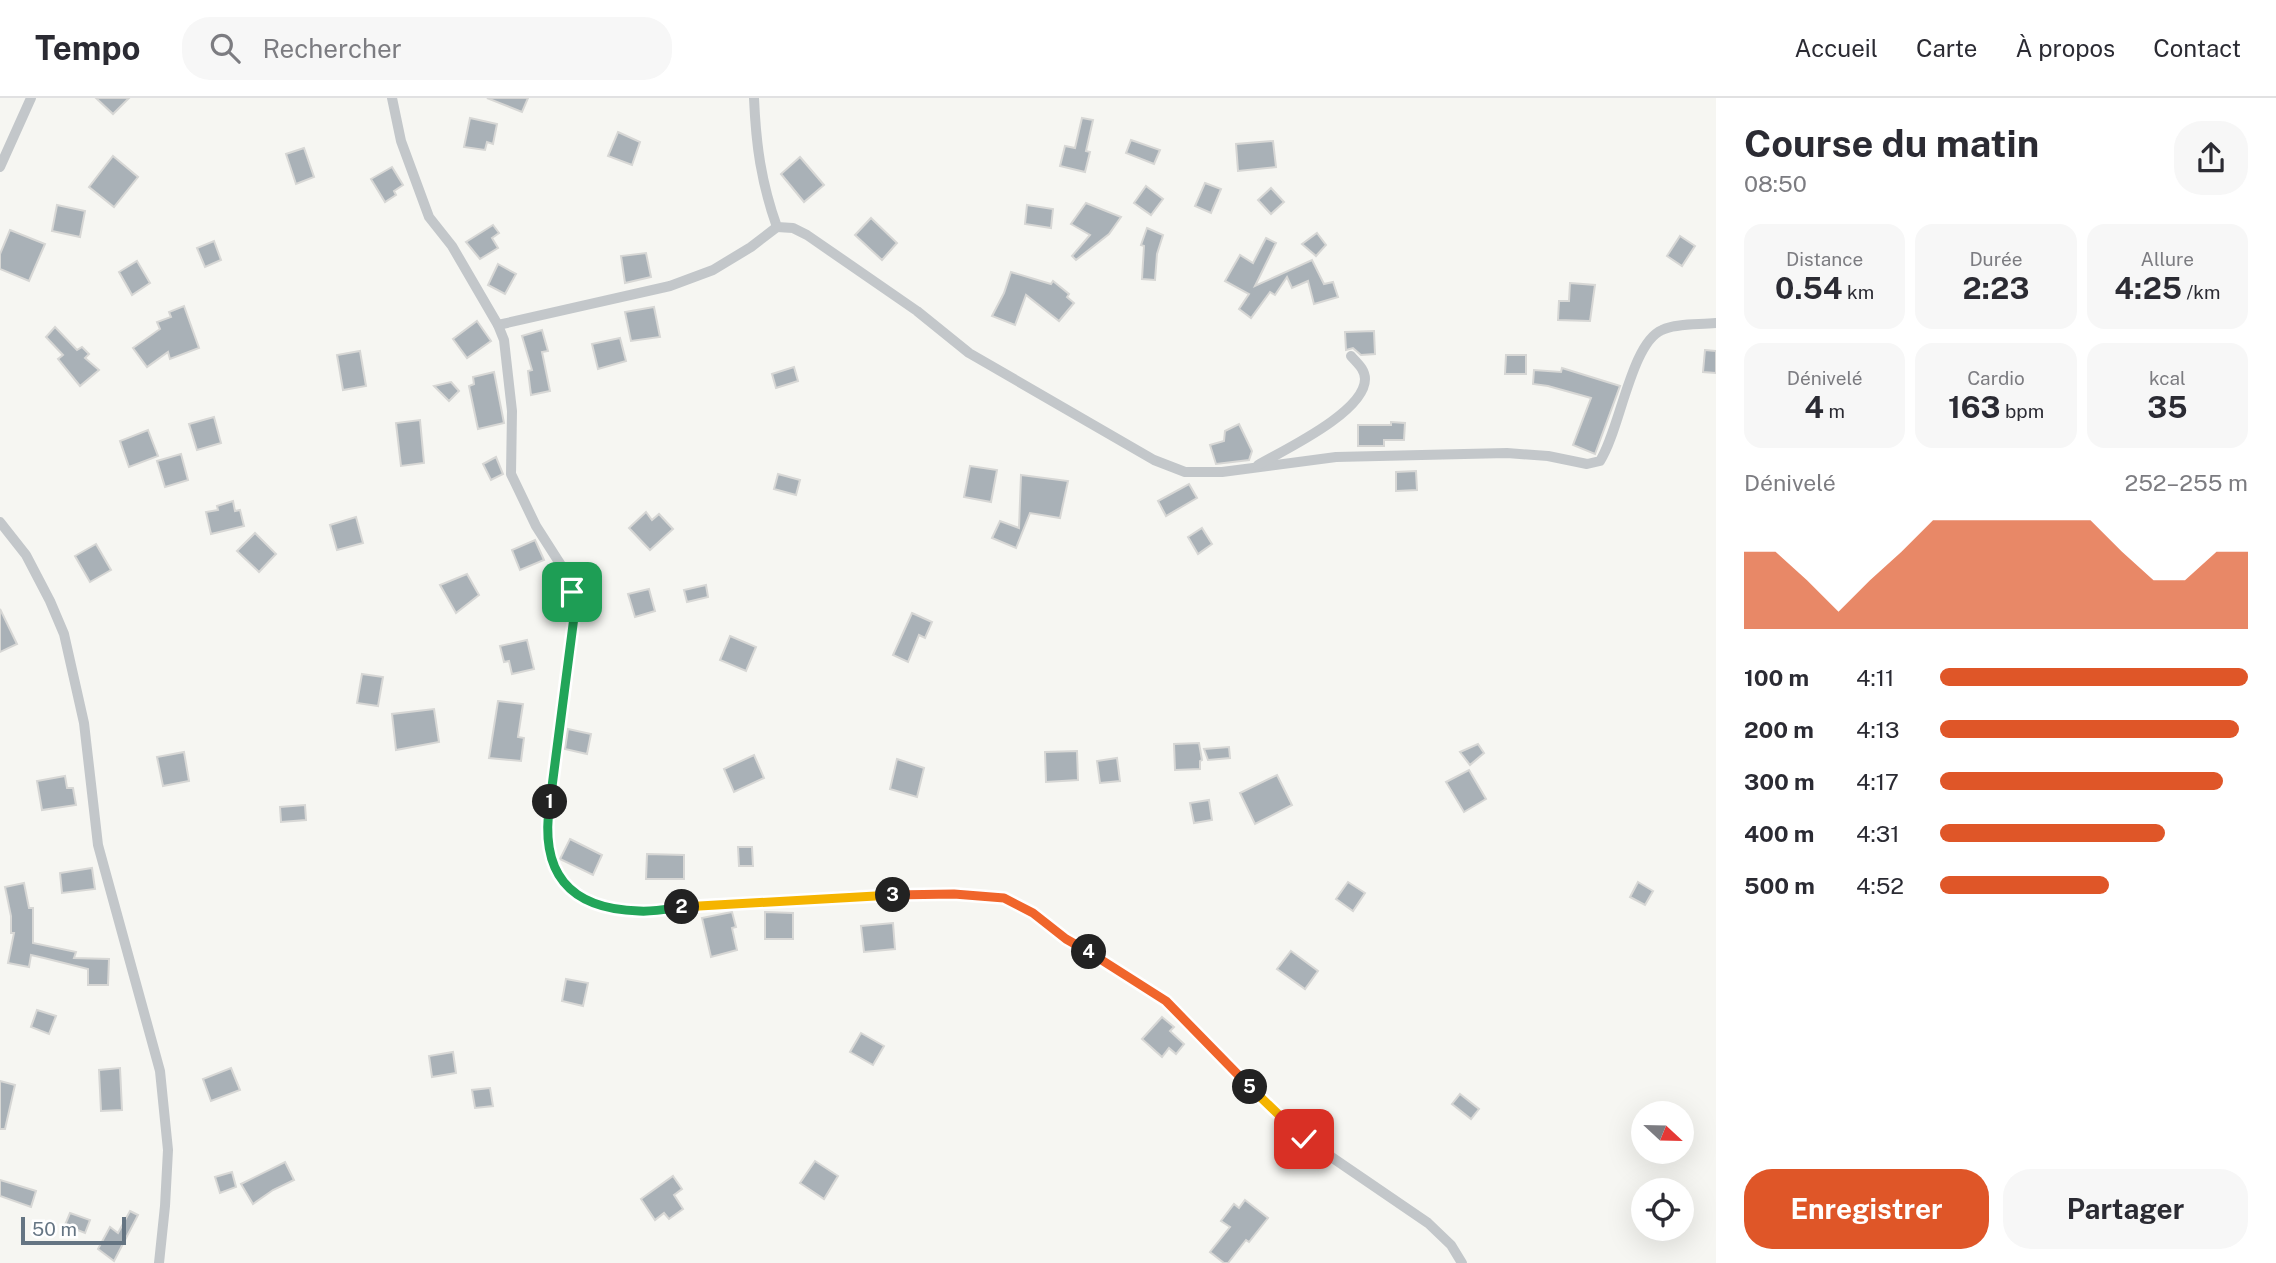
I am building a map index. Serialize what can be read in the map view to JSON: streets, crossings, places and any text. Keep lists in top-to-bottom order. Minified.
{"scale_bar":"50 m","north":"right","page":{"header":"Tempo","search":"Rechercher","nav":["Accueil","Carte","À propos","Contact"],"heading":["Course du matin","08:50"],"stats":[["Distance","0.54 km"],["Durée","2:23"],["Allure","4:25 /km"],["Dénivelé","4 m"],["Cardio","163 bpm"],["kcal","35"]],"chart":["Dénivelé","252–255 m"],"list":[{"name":"100 m","note":"4:11"},{"name":"200 m","note":"4:13"},{"name":"300 m","note":"4:17"},{"name":"400 m","note":"4:31"},{"name":"500 m","note":"4:52"}],"pins":["1","3","2","4","5"],"buttons":["Enregistrer","Partager"],"scale":"50 m"}}
